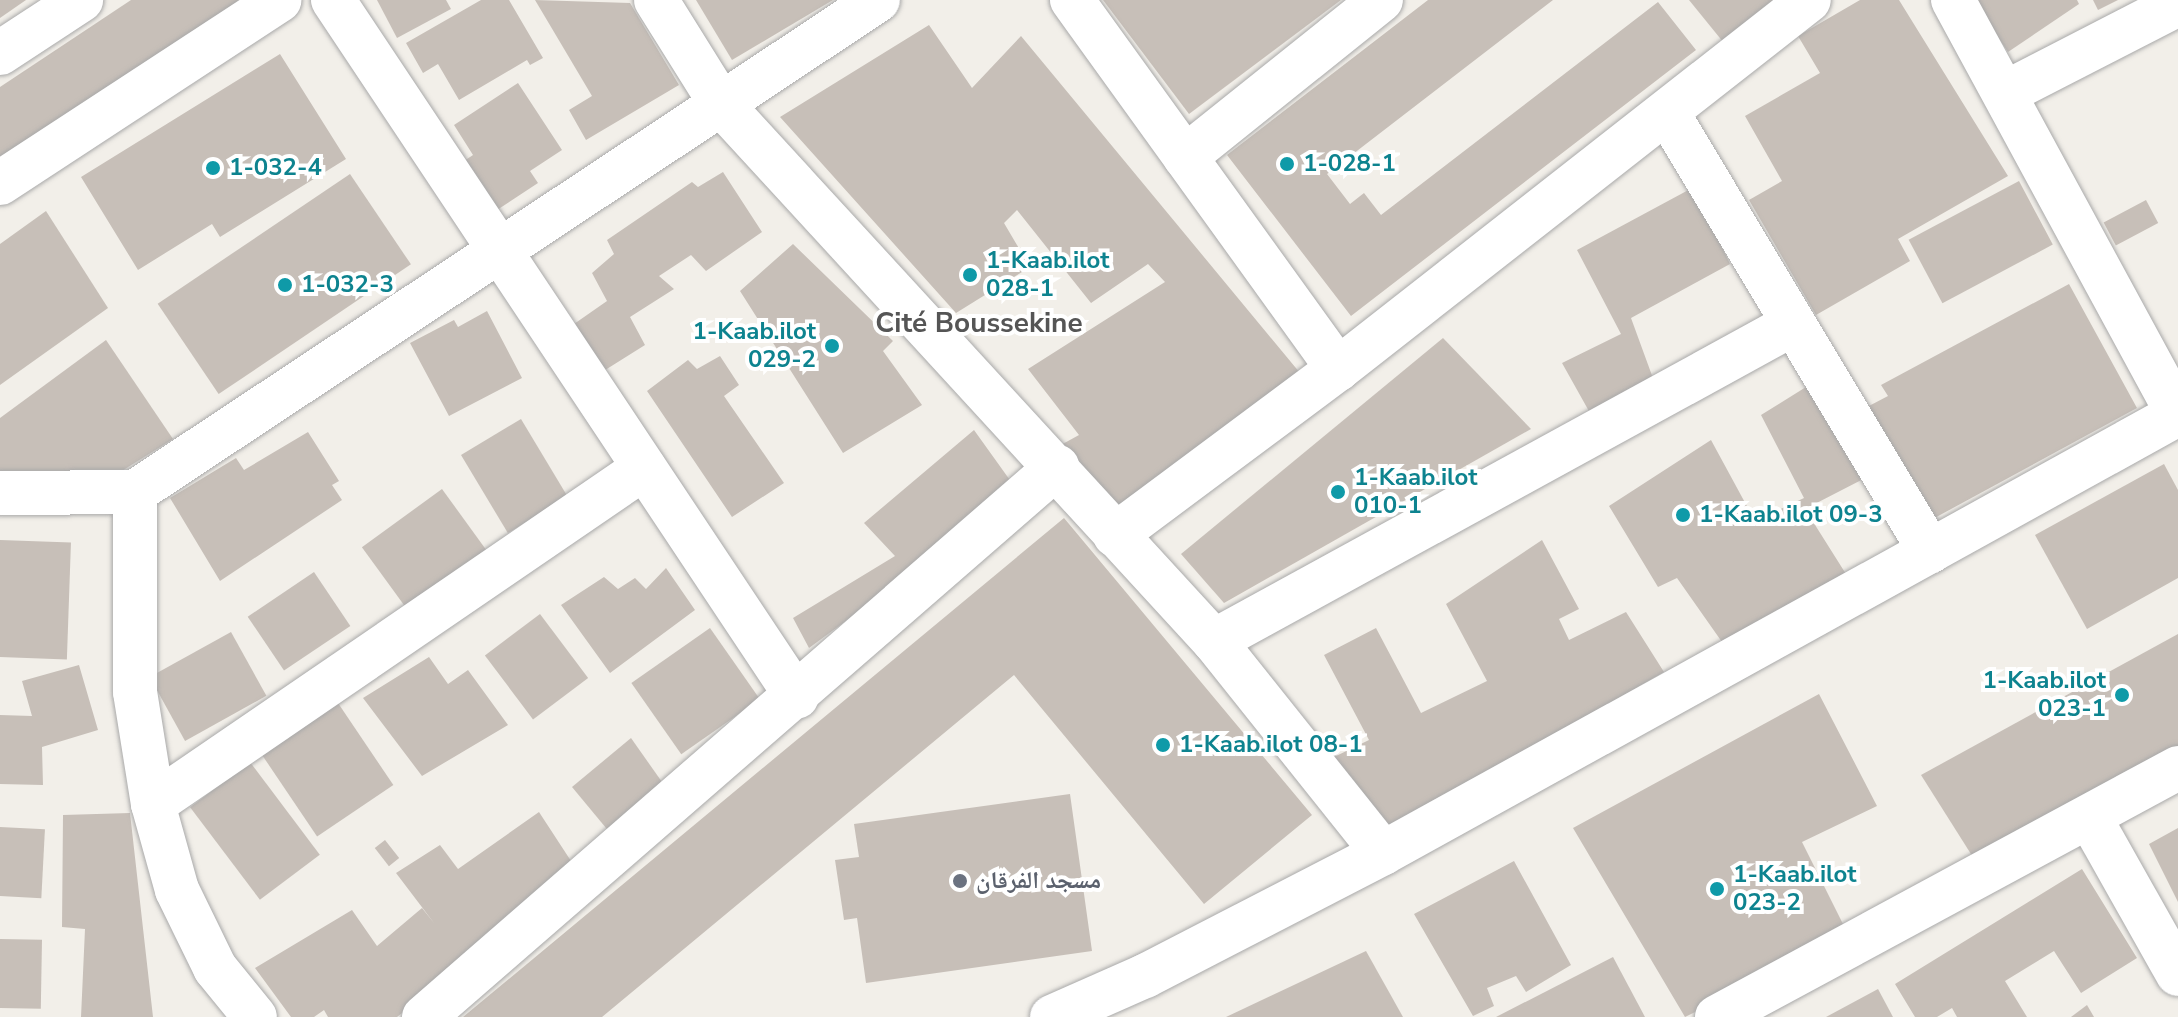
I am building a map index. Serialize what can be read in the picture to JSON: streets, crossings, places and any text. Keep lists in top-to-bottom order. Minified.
{"districts":["Cité Boussekine"],"places":["1-028-1","1-032-4","1-Kaab.ilot 028-1","1-032-3","1-Kaab.ilot 029-2","1-Kaab.ilot 010-1","1-Kaab.ilot 09-3","1-Kaab.ilot 023-1","1-Kaab.ilot 08-1","مسجد الفرقان","1-Kaab.ilot 023-2"]}
